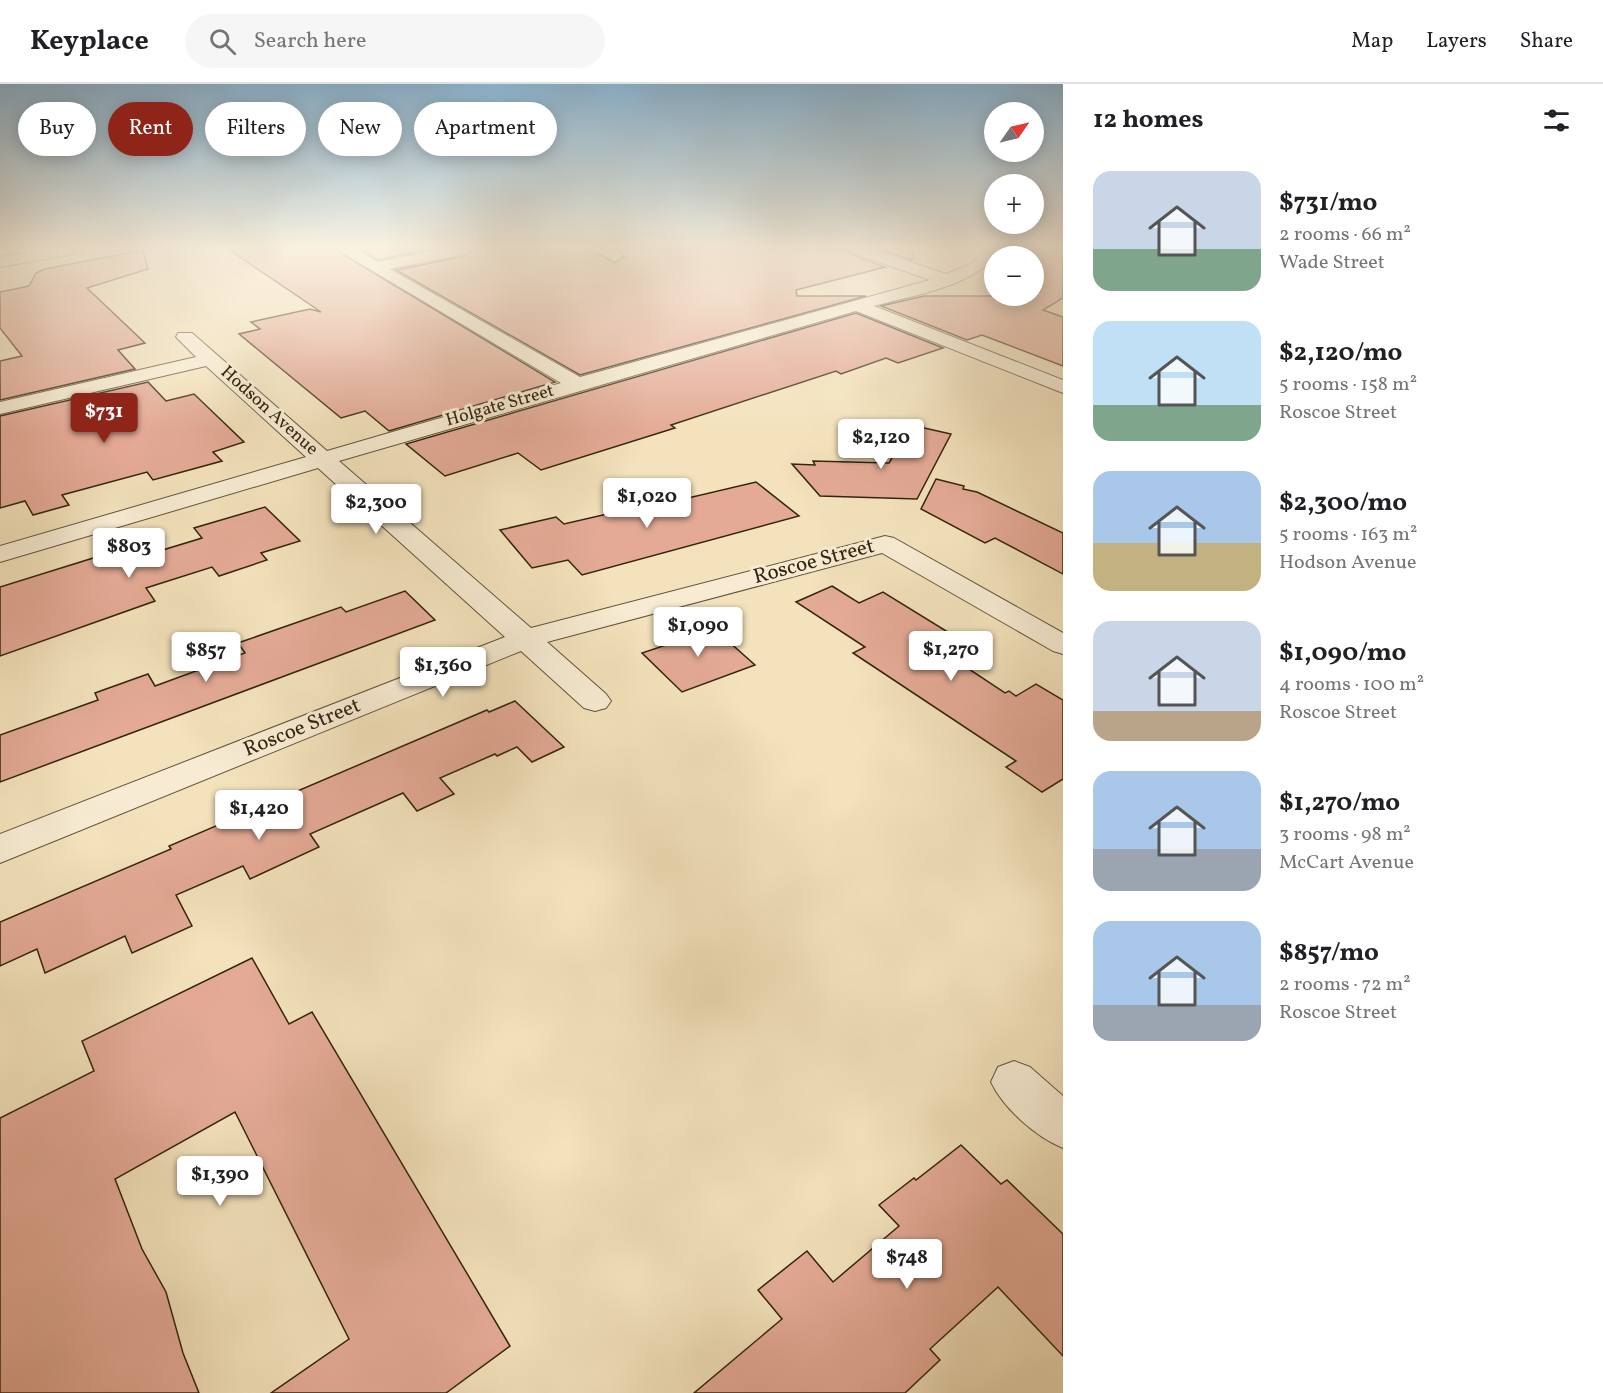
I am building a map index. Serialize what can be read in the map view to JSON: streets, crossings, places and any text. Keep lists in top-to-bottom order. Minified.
{"streets":{"street":["Holgate Street","Hodson Avenue","Roscoe Street"]},"crossings":[["Holgate Street","Hodson Avenue"],["Hodson Avenue","Roscoe Street"]],"north":"top right","page":{"header":"Keyplace","search":"Search here","nav":["Map","Layers","Share"],"heading":"12 homes","map_buttons":["+","−"],"chip":["Buy","Rent","Filters","New","Apartment"],"list":[{"name":"$731/mo","note":"2 rooms · 66 m² · Wade Street"},{"name":"$2,120/mo","note":"5 rooms · 158 m² · Roscoe Street"},{"name":"$2,300/mo","note":"5 rooms · 163 m² · Hodson Avenue"},{"name":"$1,090/mo","note":"4 rooms · 100 m² · Roscoe Street"},{"name":"$1,270/mo","note":"3 rooms · 98 m² · McCart Avenue"},{"name":"$857/mo","note":"2 rooms · 72 m² · Roscoe Street"}],"price":["$731","$2,120","$1,020","$2,300","$803","$1,090","$1,270","$857","$1,360","$1,420","$1,390","$748"]}}
